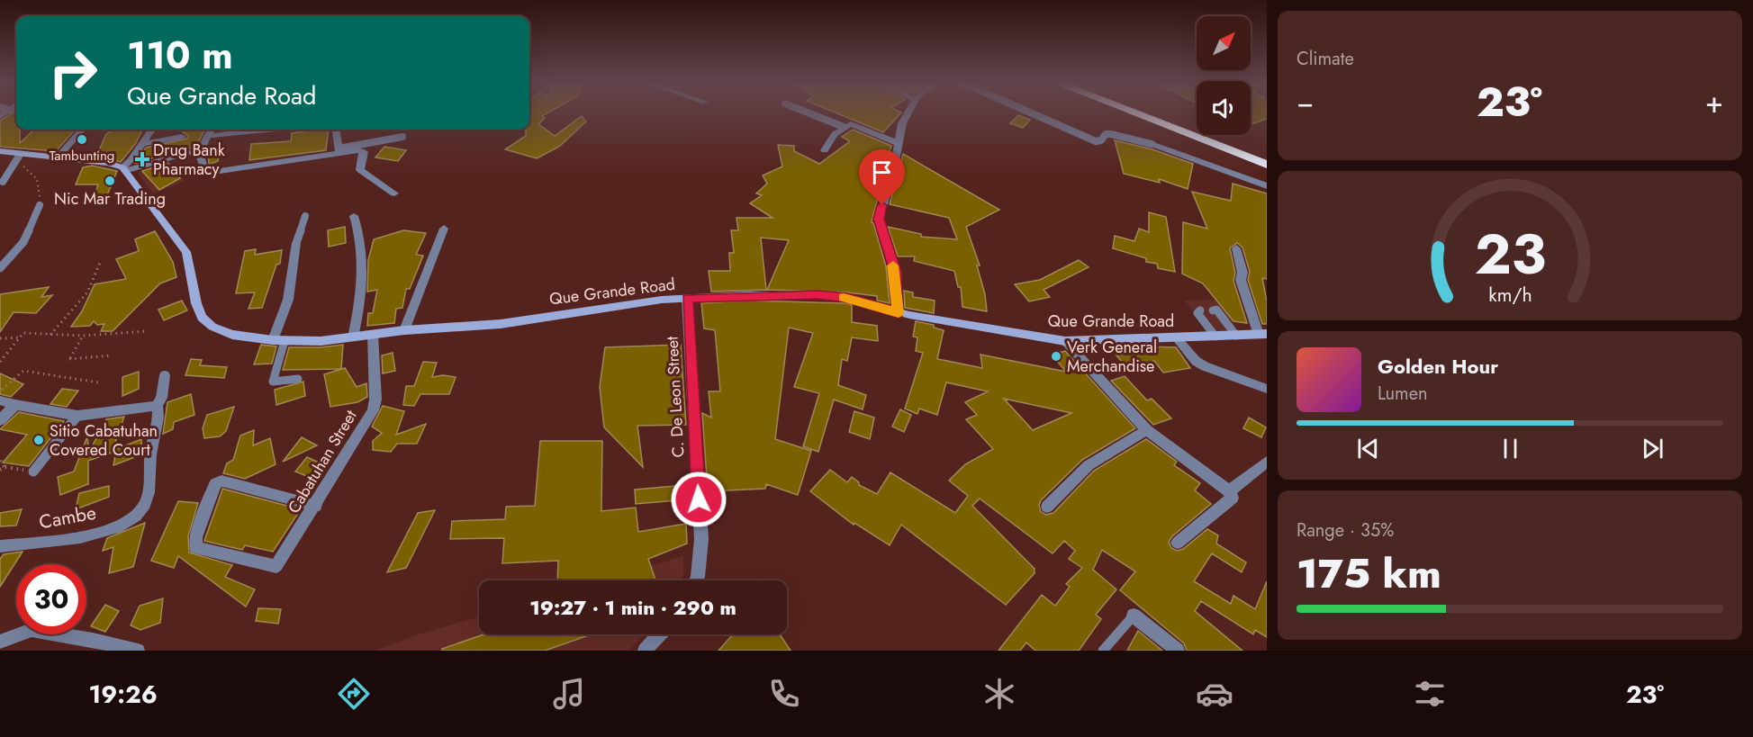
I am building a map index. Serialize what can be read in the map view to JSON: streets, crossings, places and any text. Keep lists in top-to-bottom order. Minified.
{"streets":{"main road":["Que Grande Road"],"street":["C. De Leon Street","Cabatuhan Street","Cambe"]},"crossings":[["Que Grande Road","C. De Leon Street"],["Que Grande Road","Cabatuhan Street"]],"places":{"other":["Tambunting","Nic Mar Trading","Verk General Merchandise","Sitio Cabatuhan Covered Court"],"health":["Drug Bank Pharmacy"]},"north":"top right","page":{"tile":["Climate",["Range · 35%","175 km"]],"turn":["110 m","Que Grande Road"],"heat":["−","23°","+"],"song":["Golden Hour","Lumen"],"limit":"30","trip":"19:27 · 1 min · 290 m","tabs":["19:26","23°"],"gauge":["23","km/h"]}}
